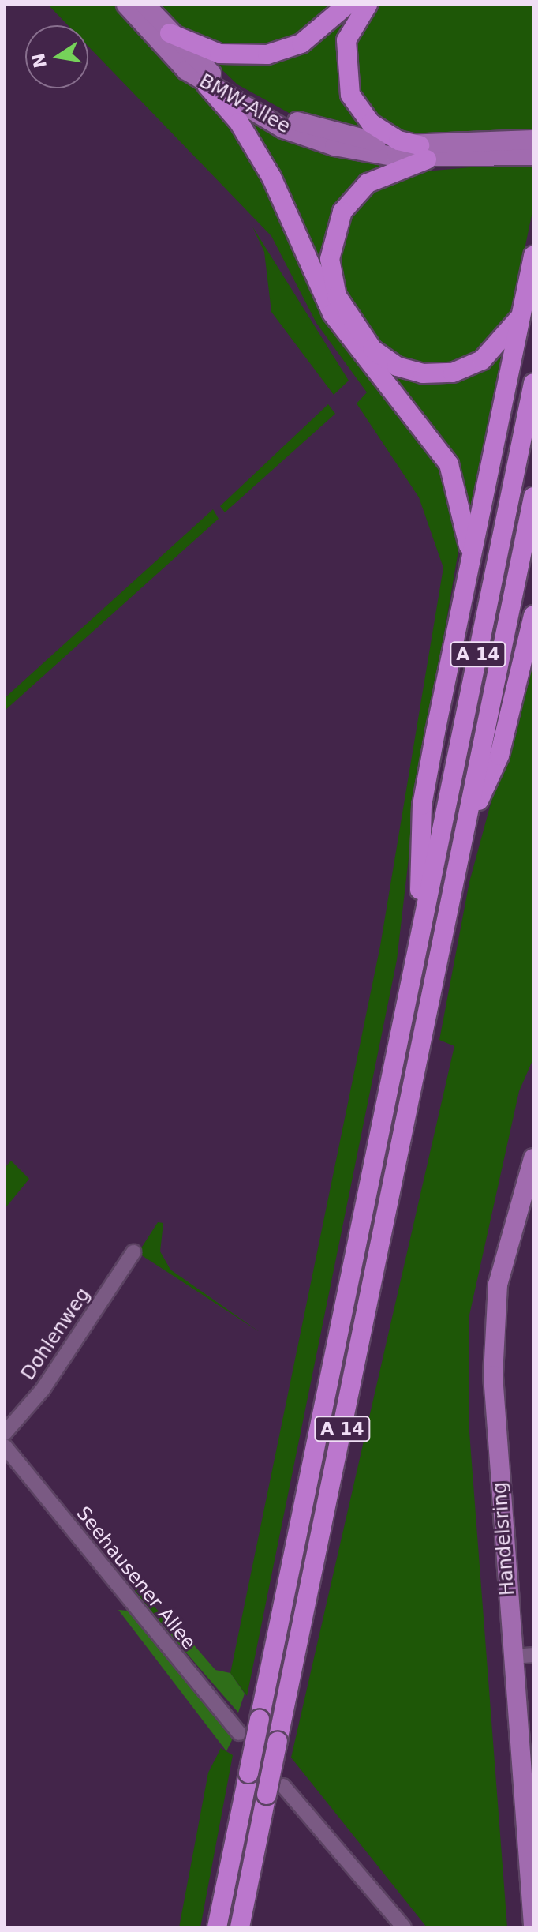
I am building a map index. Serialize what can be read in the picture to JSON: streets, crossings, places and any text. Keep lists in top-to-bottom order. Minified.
{"streets":{"highway":["A 14"],"main road":["BMW-Allee","Handelsring"],"street":["Dohlenweg","Seehausener Allee"]},"north":"left"}
